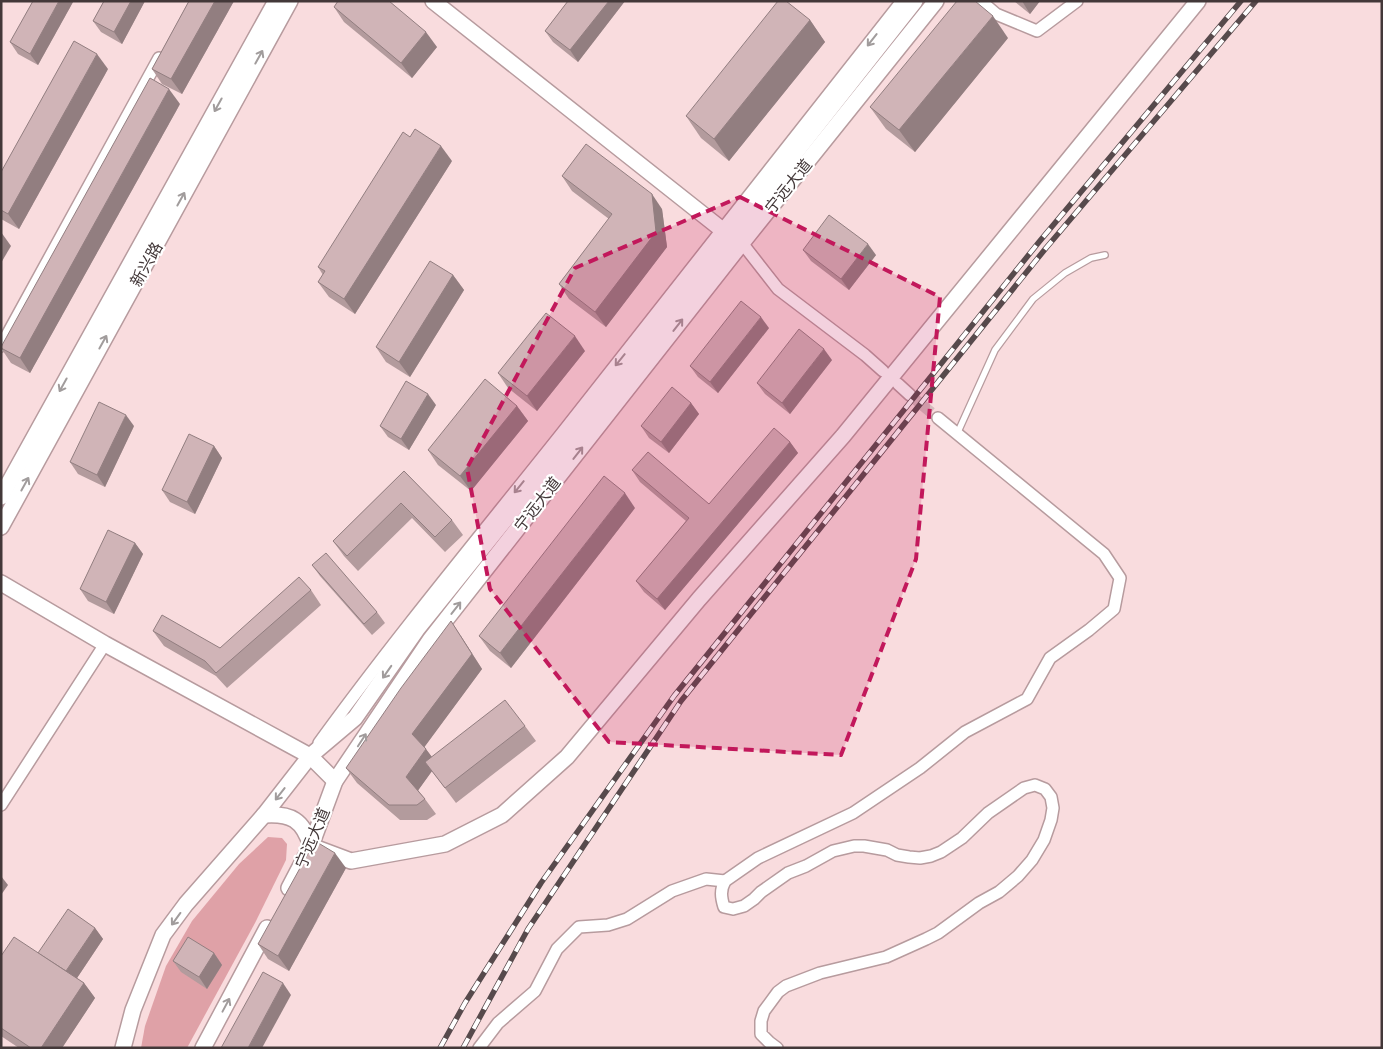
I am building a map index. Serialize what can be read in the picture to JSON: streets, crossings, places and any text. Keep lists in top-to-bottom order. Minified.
{"streets":{"main road":["宁远大道","新兴路"]}}
